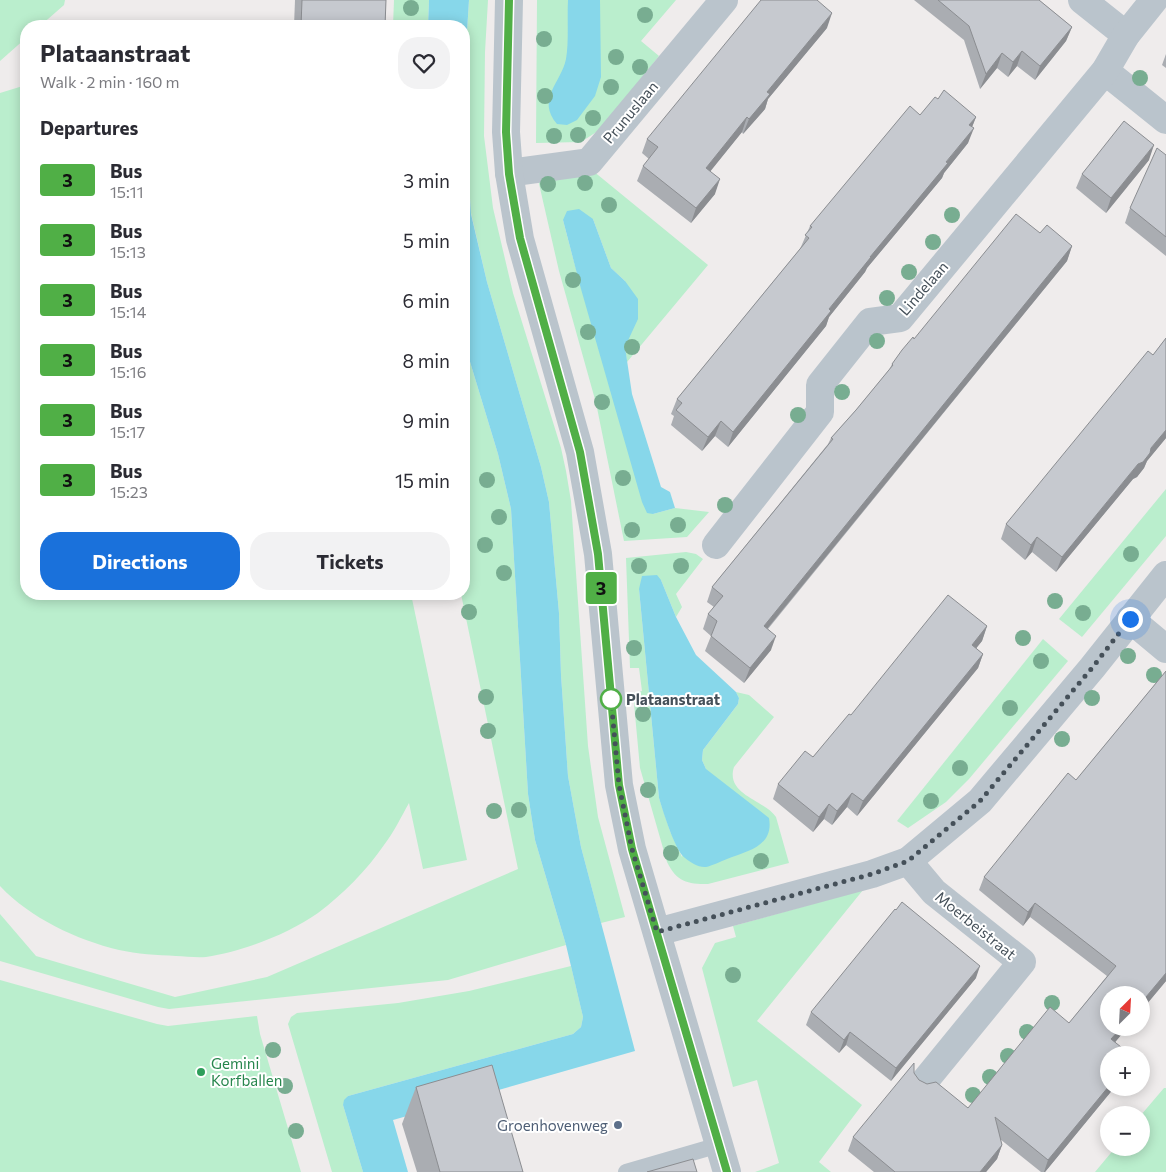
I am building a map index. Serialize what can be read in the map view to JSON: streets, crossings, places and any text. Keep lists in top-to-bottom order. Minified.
{"streets":{"street":["Prunuslaan","Lindelaan","Moerbeistraat"]},"places":["Plataanstraat","Gemini Korfballen","Groenhovenweg"],"lines":["bus line 3"],"north":"top right","page":{"on_map":"3","heading":[["Plataanstraat","Walk · 2 min · 160 m"],"Departures"],"list":[{"mark":"3","name":"Bus","note":"15:11","value":"3 min"},{"mark":"3","name":"Bus","note":"15:13","value":"5 min"},{"mark":"3","name":"Bus","note":"15:14","value":"6 min"},{"mark":"3","name":"Bus","note":"15:16","value":"8 min"},{"mark":"3","name":"Bus","note":"15:17","value":"9 min"},{"mark":"3","name":"Bus","note":"15:23","value":"15 min"}],"buttons":["Directions","Tickets"],"map_buttons":["+","−"]}}
